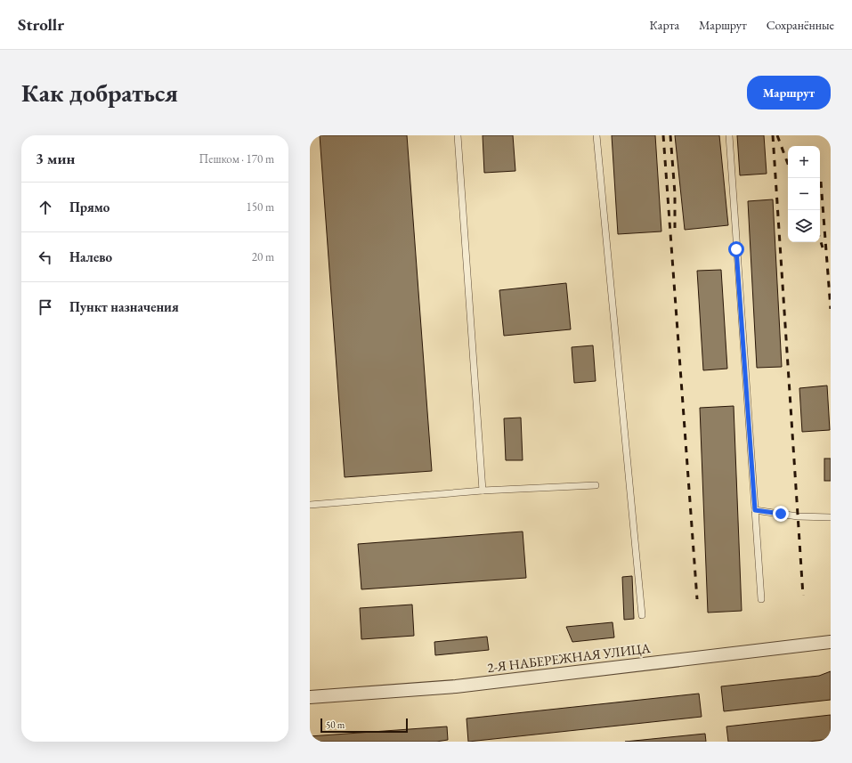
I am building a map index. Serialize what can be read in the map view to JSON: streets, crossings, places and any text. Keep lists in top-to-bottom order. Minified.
{"streets":{"street":["2-Я НАБЕРЕЖНАЯ УЛИЦА"]},"scale_bar":"50 m","page":{"header":"Strollr","nav":["Карта","Маршрут","Сохранённые"],"buttons":"Маршрут","title":"Как добраться","heading":["3 мин","Пешком · 170 m"],"map_buttons":["+","−"],"list":[["Прямо","150 m"],["Налево","20 m"],"Пункт назначения"],"scale":"50 m"}}
